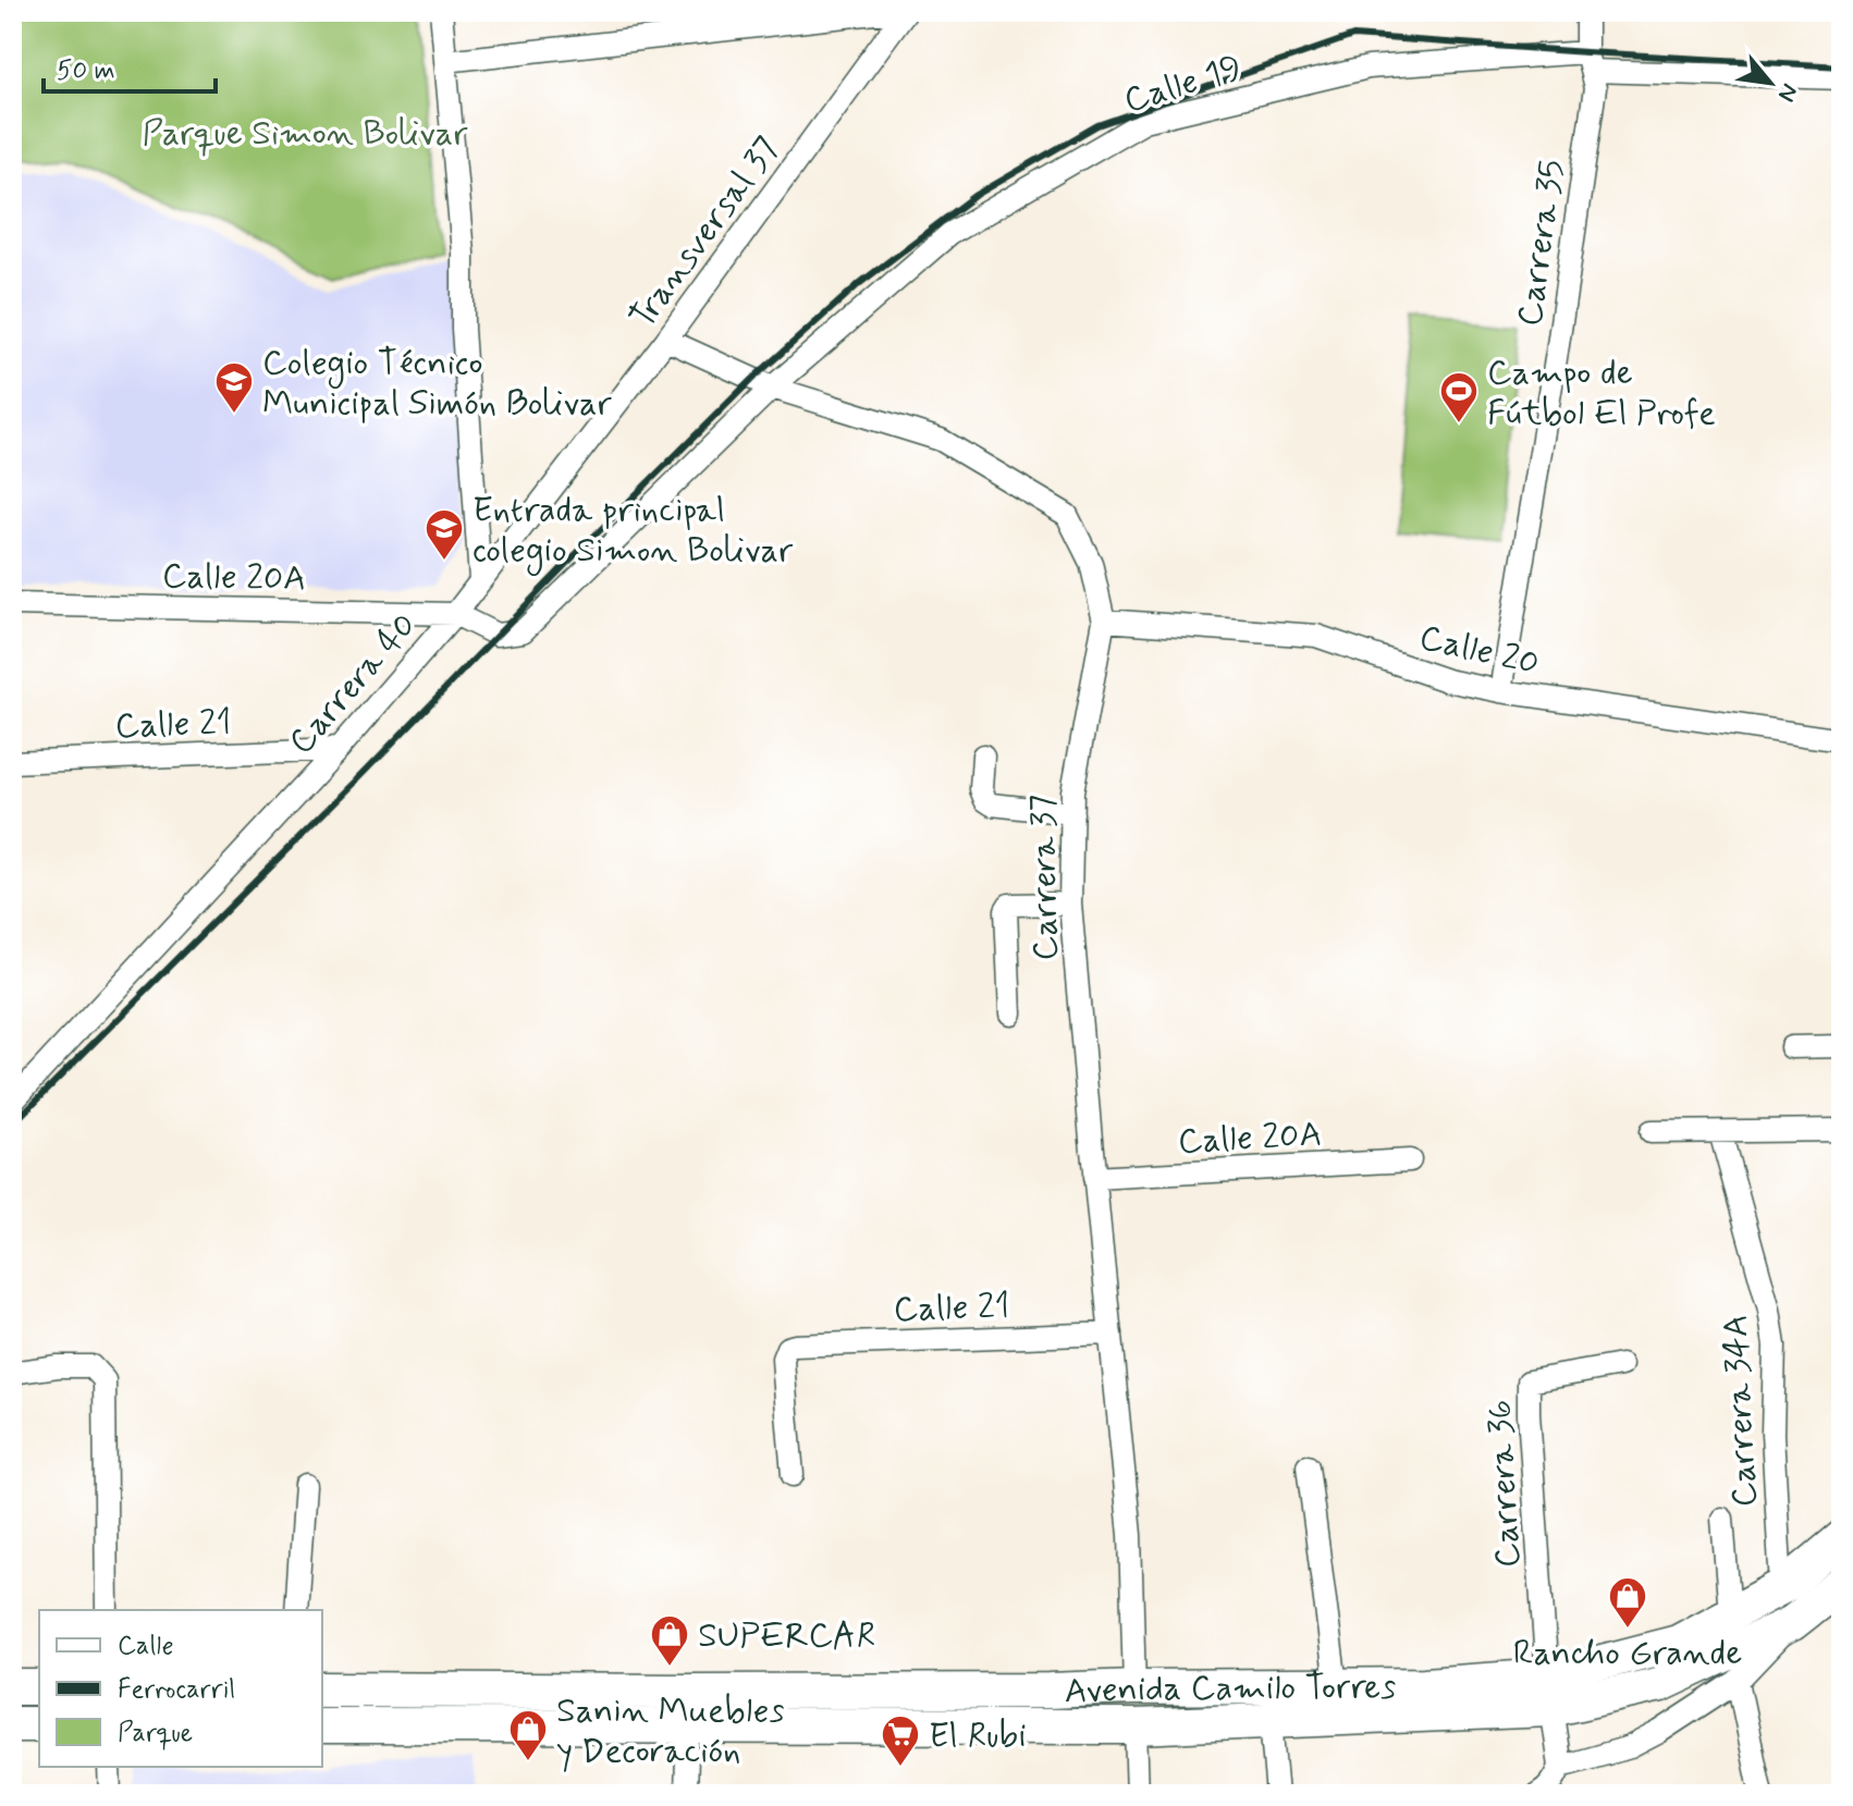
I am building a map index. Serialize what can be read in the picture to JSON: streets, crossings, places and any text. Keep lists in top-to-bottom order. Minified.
{"streets":{"main road":["Avenida Camilo Torres"],"street":["Calle 19","Transversal 37","Carrera 35","Calle 20A","Calle 20","Carrera 40","Calle 21","Carrera 37","Carrera 34A","Carrera 36"]},"crossings":[["Calle 19","Carrera 35"],["Calle 19","Carrera 40"],["Calle 19","Carrera 37"],["Transversal 37","Calle 20A"],["Transversal 37","Carrera 40"],["Transversal 37","Carrera 37"],["Carrera 35","Calle 20"],["Calle 20A","Carrera 40"],["Calle 20A","Carrera 37"],["Calle 20","Carrera 37"],["Carrera 40","Calle 21"],["Carrera 40","Carrera 37"],["Calle 21","Carrera 37"],["Carrera 37","Avenida Camilo Torres"],["Carrera 34A","Avenida Camilo Torres"],["Carrera 36","Avenida Camilo Torres"]],"parks":["Parque Simon Bolivar"],"places":{"school or university":["Colegio Técnico Municipal Simón Bolivar","Entrada principal colegio Simon Bolivar"],"sports":["Campo de Fútbol El Profe"],"shop":["Rancho Grande","SUPERCAR","Sanin Muebles y Decoración"],"supermarket":["El Rubi"]},"legend":["Calle","Ferrocarril","Parque"],"scale_bar":"50 m","north":"bottom right"}
